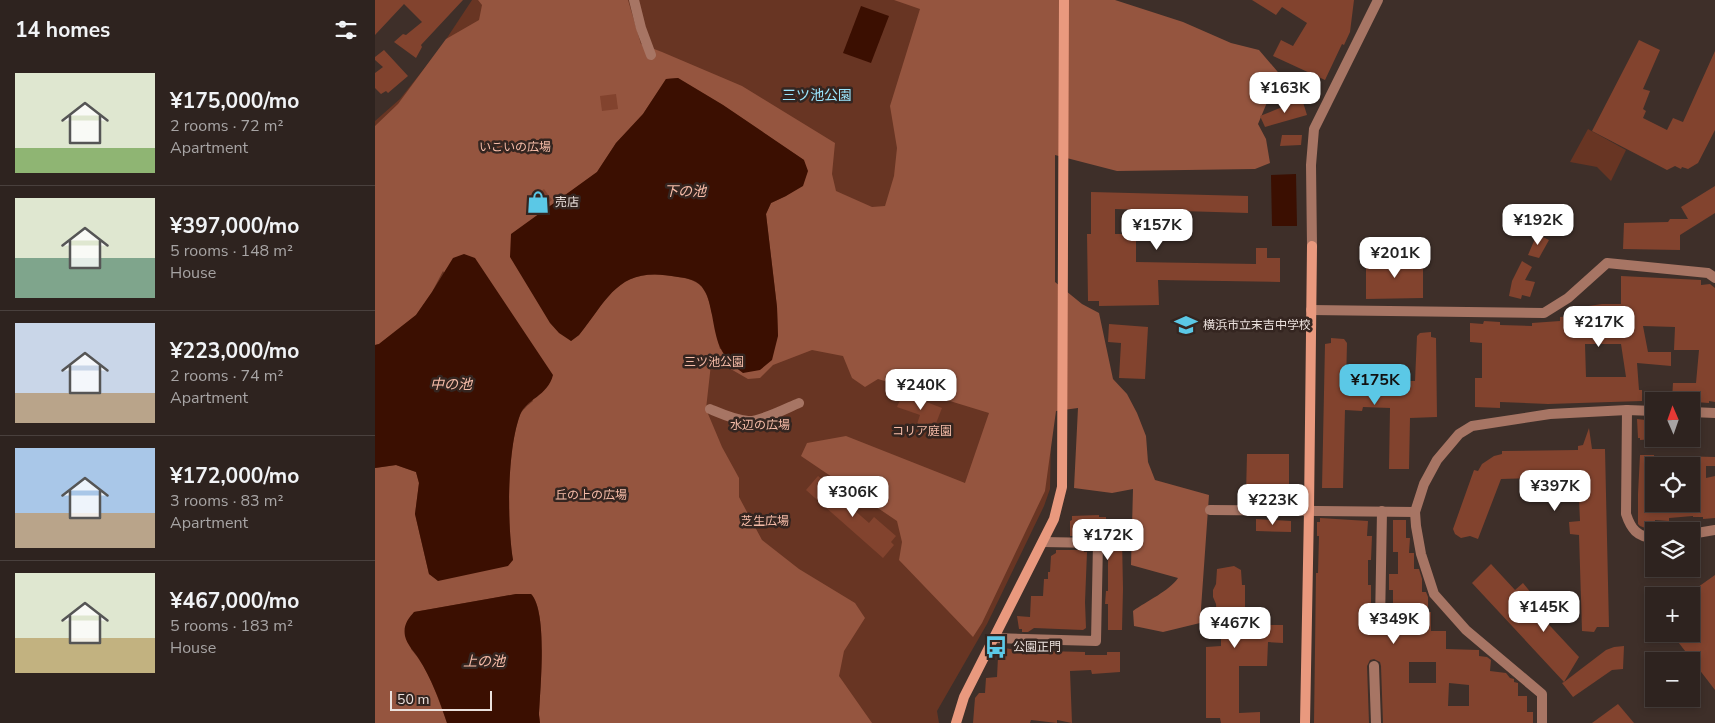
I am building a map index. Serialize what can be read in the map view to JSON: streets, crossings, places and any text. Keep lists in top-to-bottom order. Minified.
{"districts":["三ツ池公園"],"water":["下の池","中の池","上の池"],"parks":["いこいの広場","三ツ池公園","水辺の広場","コリア庭園","丘の上の広場","芝生広場"],"places":{"shop":["売店"],"school or university":["横浜市立末吉中学校"],"bus stop":["公園正門"]},"scale_bar":"50 m","north":"top","page":{"heading":"14 homes","list":[{"name":"¥175,000/mo","note":"2 rooms · 72 m² · Apartment"},{"name":"¥397,000/mo","note":"5 rooms · 148 m² · House"},{"name":"¥223,000/mo","note":"2 rooms · 74 m² · Apartment"},{"name":"¥172,000/mo","note":"3 rooms · 83 m² · Apartment"},{"name":"¥467,000/mo","note":"5 rooms · 183 m² · House"}],"price":["¥163K","¥192K","¥157K","¥201K","¥217K","¥175K","¥240K","¥397K","¥306K","¥223K","¥172K","¥145K","¥349K","¥467K"],"map_buttons":["+","−"],"scale":"50 m"}}
